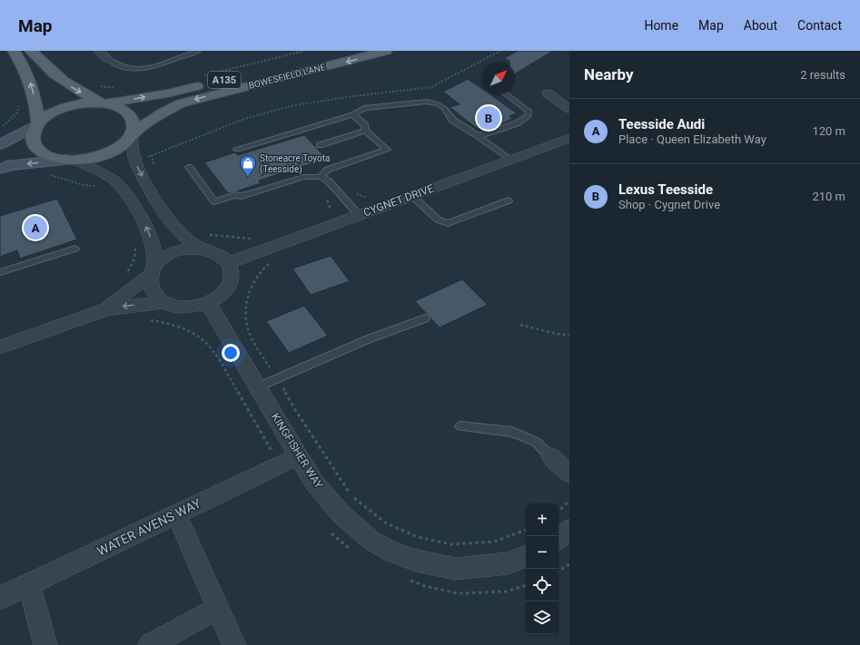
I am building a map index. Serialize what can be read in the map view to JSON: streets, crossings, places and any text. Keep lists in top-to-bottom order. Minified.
{"streets":{"main road":["BOWESFIELD LANE","A135"],"street":["CYGNET DRIVE","KINGFISHER WAY","WATER AVENS WAY"]},"crossings":[["BOWESFIELD LANE","A135"],["CYGNET DRIVE","KINGFISHER WAY"],["KINGFISHER WAY","WATER AVENS WAY"]],"places":{"shop":["Stoneacre Toyota (Teesside)"]},"north":"top right","page":{"header":"Map","nav":["Home","Map","About","Contact"],"heading":["Nearby","2 results"],"list":[{"mark":"A","name":"Teesside Audi","note":"Place · Queen Elizabeth Way","value":"120 m"},{"mark":"B","name":"Lexus Teesside","note":"Shop · Cygnet Drive","value":"210 m"}],"pins":["B","A"],"map_buttons":["+","−"]}}
